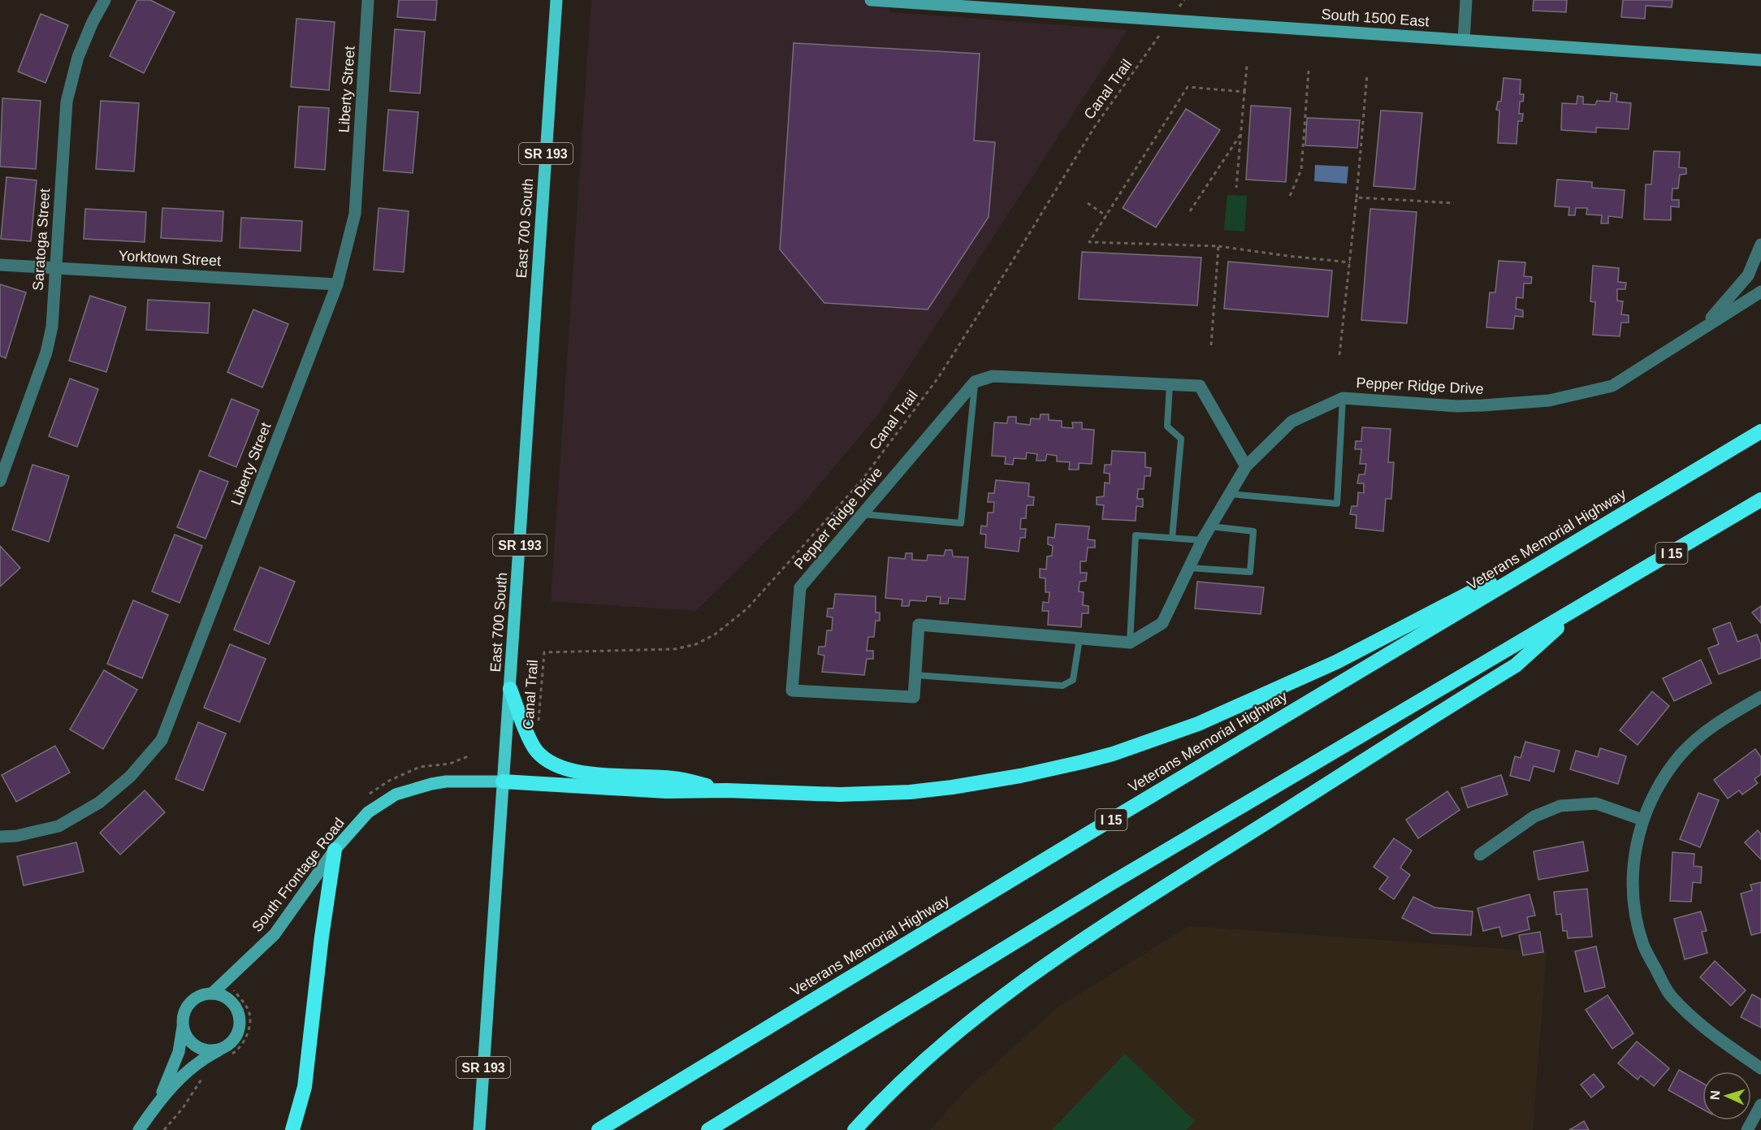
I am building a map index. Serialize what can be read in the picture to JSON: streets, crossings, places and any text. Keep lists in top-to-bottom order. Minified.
{"streets":{"highway":["Veterans Memorial Highway","I 15"],"main road":["SR 193","East 700 South","South Frontage Road"],"street":["South 1500 East","Liberty Street","Saratoga Street","Yorktown Street","Pepper Ridge Drive"],"path":["Canal Trail"]},"crossings":[["South 1500 East","Canal Trail"],["Liberty Street","Yorktown Street"],["East 700 South","South Frontage Road"],["Saratoga Street","Yorktown Street"]],"north":"left"}
